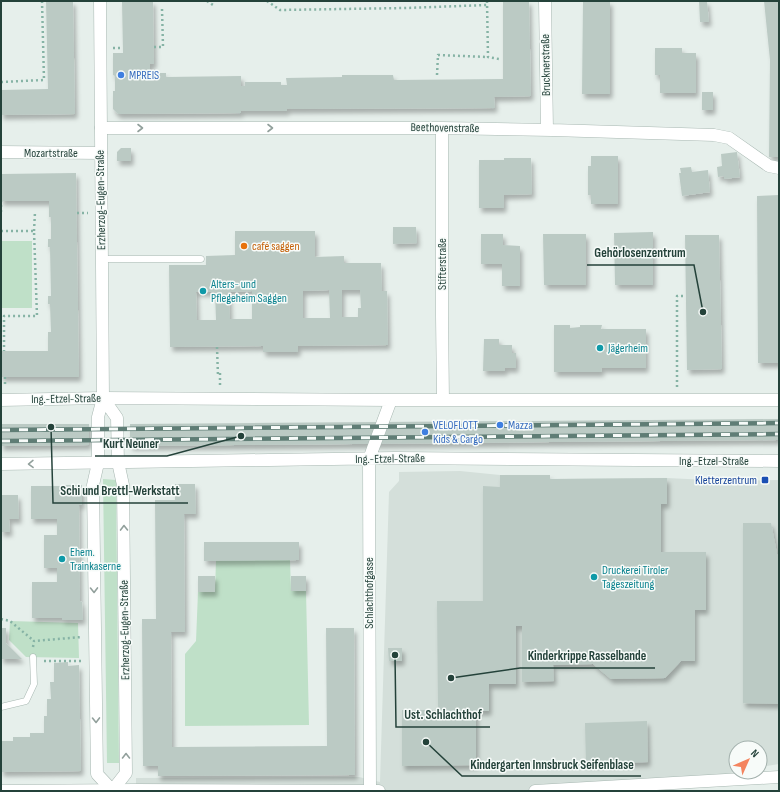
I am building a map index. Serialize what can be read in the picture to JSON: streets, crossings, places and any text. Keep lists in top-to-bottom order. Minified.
{"streets":{"street":["Brucknerstraße","Beethovenstraße","Mozartstraße","Erzherzog-Eugen-Straße","Stifterstraße","Ing.-Etzel-Straße","Schlachthofgasse"]},"crossings":[["Brucknerstraße","Beethovenstraße"],["Beethovenstraße","Erzherzog-Eugen-Straße"],["Beethovenstraße","Stifterstraße"],["Mozartstraße","Erzherzog-Eugen-Straße"],["Erzherzog-Eugen-Straße","Ing.-Etzel-Straße"],["Stifterstraße","Ing.-Etzel-Straße"],["Ing.-Etzel-Straße","Schlachthofgasse"]],"one_way":["Beethovenstraße"],"places":{"other":["MPREIS","café saggen","Alters- und Pflegeheim Saggen","Gehörlosenzentrum","Jägerheim","Mazza","Schi und Brettl-Werkstatt","VELOFLOTT Kids & Cargo","Kurt Neuner","Ehem. Trainkaserne","Druckerei Tiroler Tageszeitung","Ust. Schlachthof","Kinderkrippe Rasselbande","Kindergarten Innsbruck Seifenblase"],"transit":["Kletterzentrum"]},"north":"top right"}
